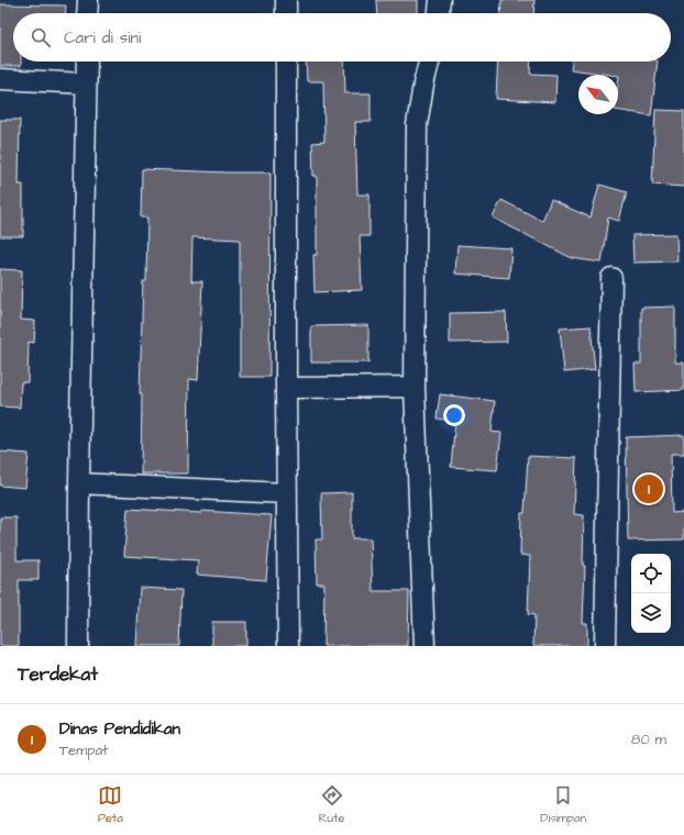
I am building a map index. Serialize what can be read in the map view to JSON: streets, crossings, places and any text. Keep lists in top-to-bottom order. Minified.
{"north":"top left","page":{"search":"Cari di sini","pins":"1","heading":"Terdekat","list":[{"mark":"1","name":"Dinas Pendidikan","note":"Tempat","value":"80 m"}],"nav":["Peta","Rute","Disimpan"]}}
